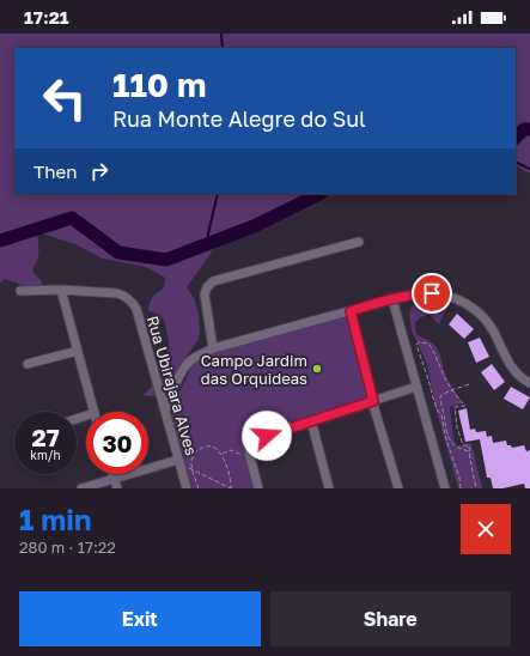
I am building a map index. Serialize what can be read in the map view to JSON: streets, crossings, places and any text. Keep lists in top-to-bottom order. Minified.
{"streets":{"street":["Rua Ubirajara Alves"]},"places":["Campo Jardim das Orquideas"],"page":{"status":"17:21","turn":["110 m","Rua Monte Alegre do Sul"],"then":"Then","speed":"27 km/h","limit":"30","heading":["1 min","280 m · 17:22"],"buttons":["Exit","Share"]}}
